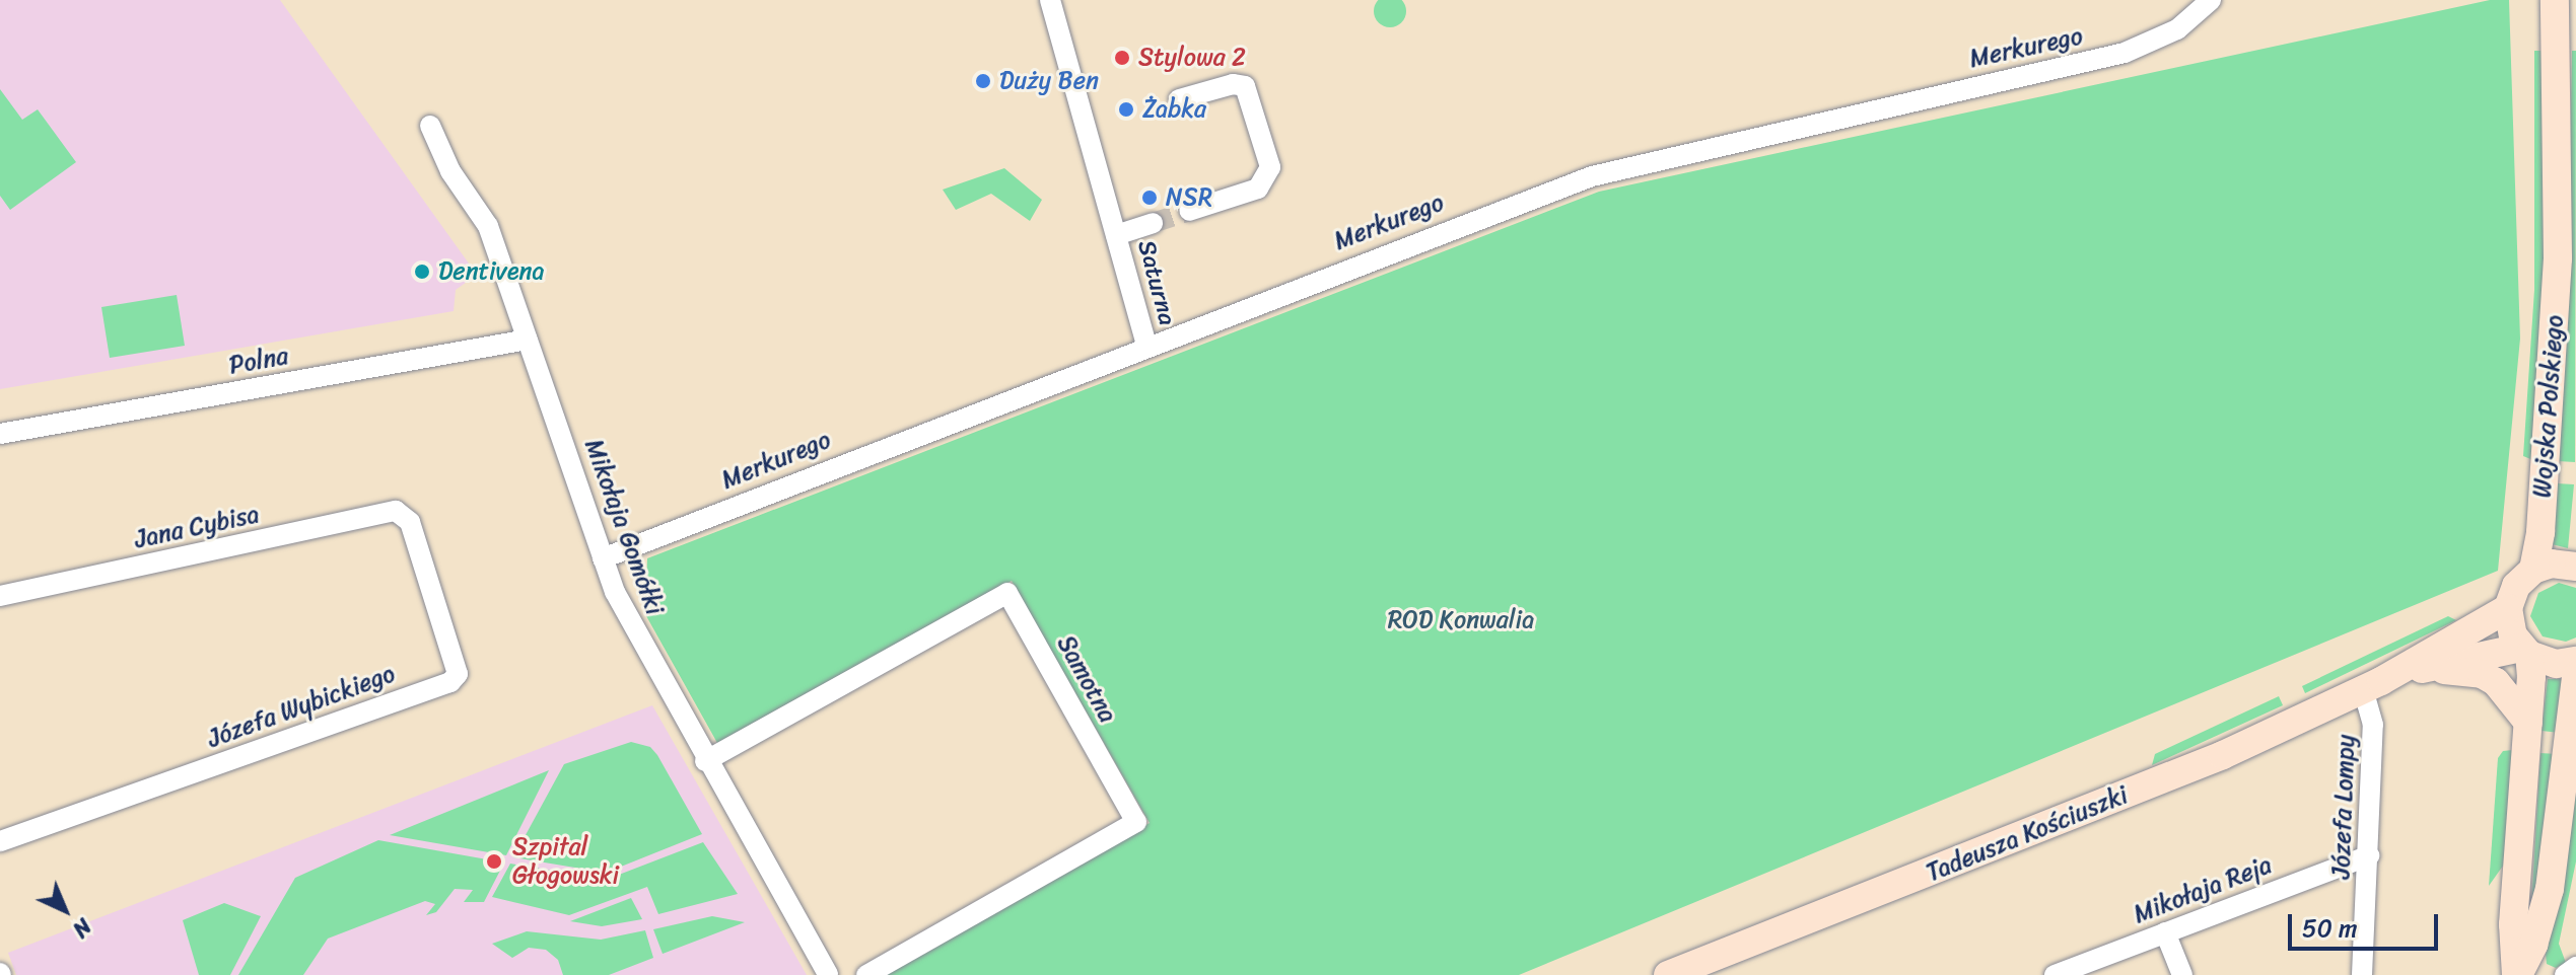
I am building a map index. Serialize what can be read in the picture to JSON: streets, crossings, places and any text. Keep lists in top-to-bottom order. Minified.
{"streets":{"street":["Merkurego","Saturna","Polna","Wojska Polskiego","Jana Cybisa","Mikołaja Gomółki","Samotna","Józefa Wybickiego","Józefa Lompy","Tadeusza Kościuszki","Mikołaja Reja"]},"crossings":[["Merkurego","Saturna"],["Merkurego","Mikołaja Gomółki"],["Polna","Mikołaja Gomółki"],["Jana Cybisa","Józefa Wybickiego"],["Mikołaja Gomółki","Samotna"],["Józefa Lompy","Tadeusza Kościuszki"],["Józefa Lompy","Mikołaja Reja"]],"parks":["ROD Konwalia"],"places":["Stylowa 2","Duży Ben","Żabka","NSR","Dentivena","Szpital Głogowski"],"scale_bar":"50 m","north":"bottom right"}
